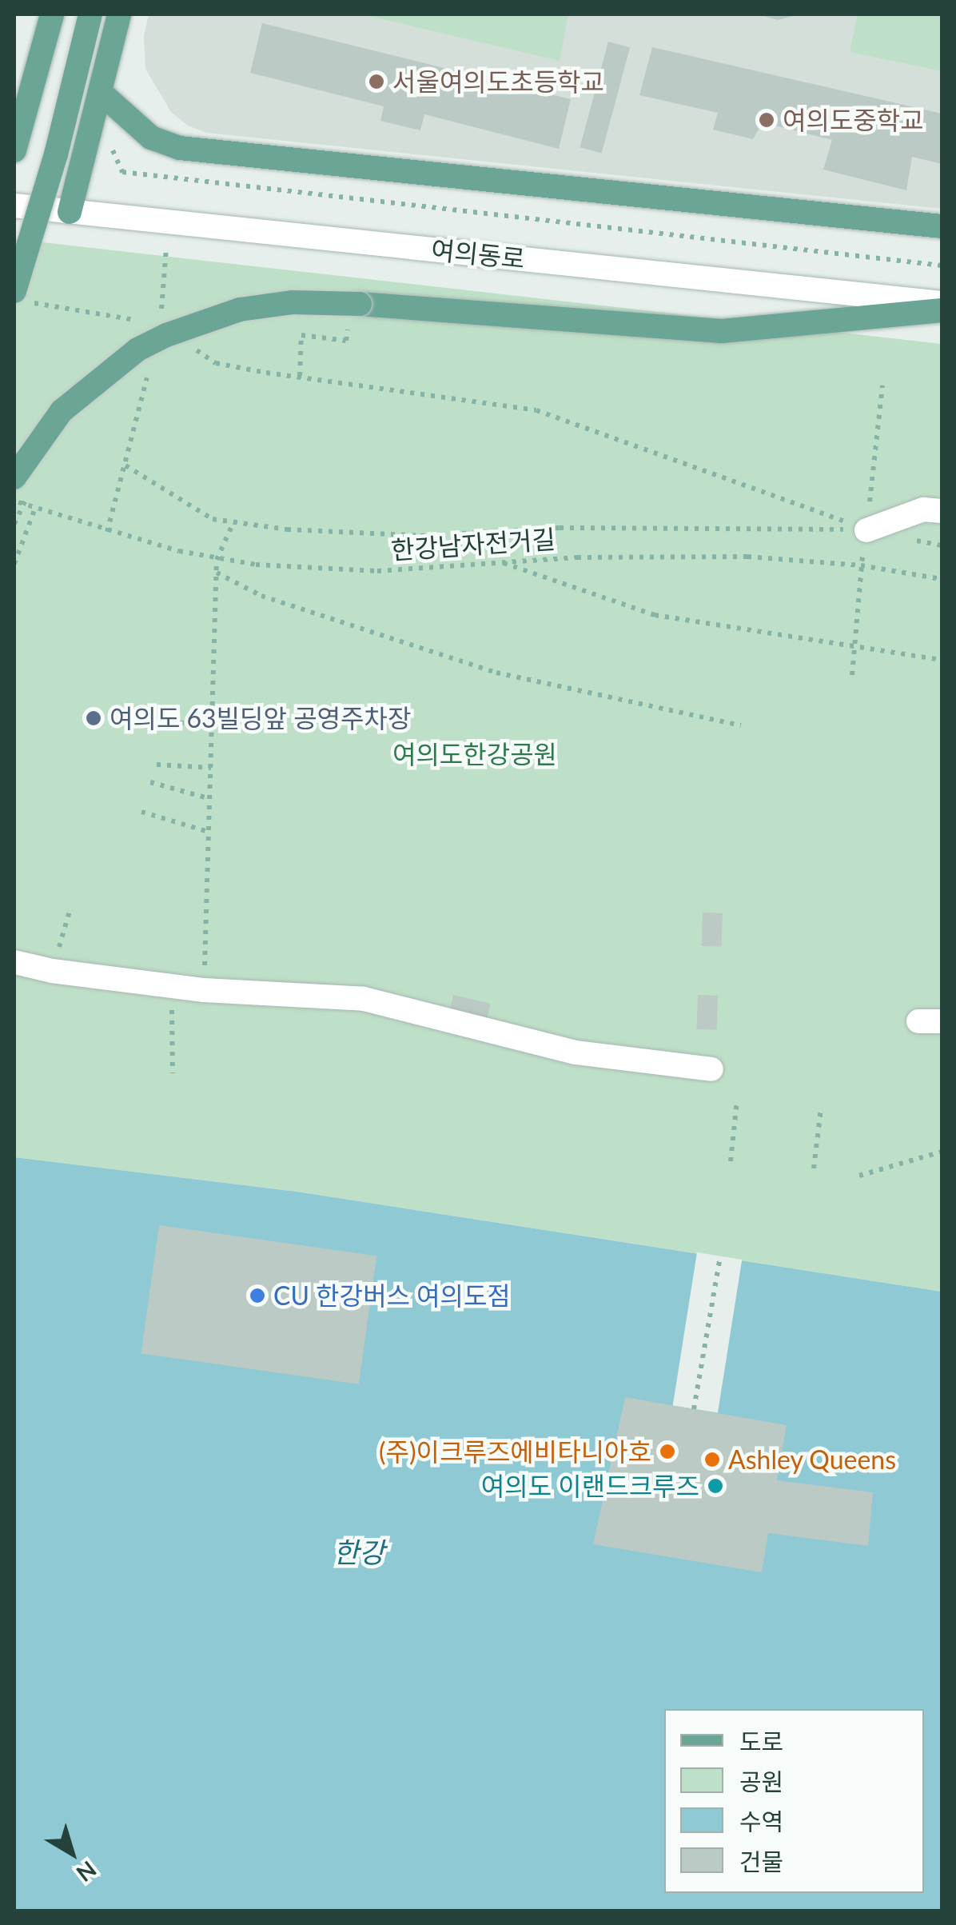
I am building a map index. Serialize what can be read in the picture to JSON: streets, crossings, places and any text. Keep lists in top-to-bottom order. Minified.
{"streets":{"main road":["여의동로"],"path":["한강남자전거길"]},"water":["한강"],"parks":["여의도한강공원"],"places":["서울여의도초등학교","여의도중학교","여의도 63빌딩앞 공영주차장","CU 한강버스 여의도점","(주)이크루즈에비타니아호","Ashley Queens","여의도 이랜드크루즈"],"legend":["도로","공원","수역","건물"],"north":"bottom right"}
